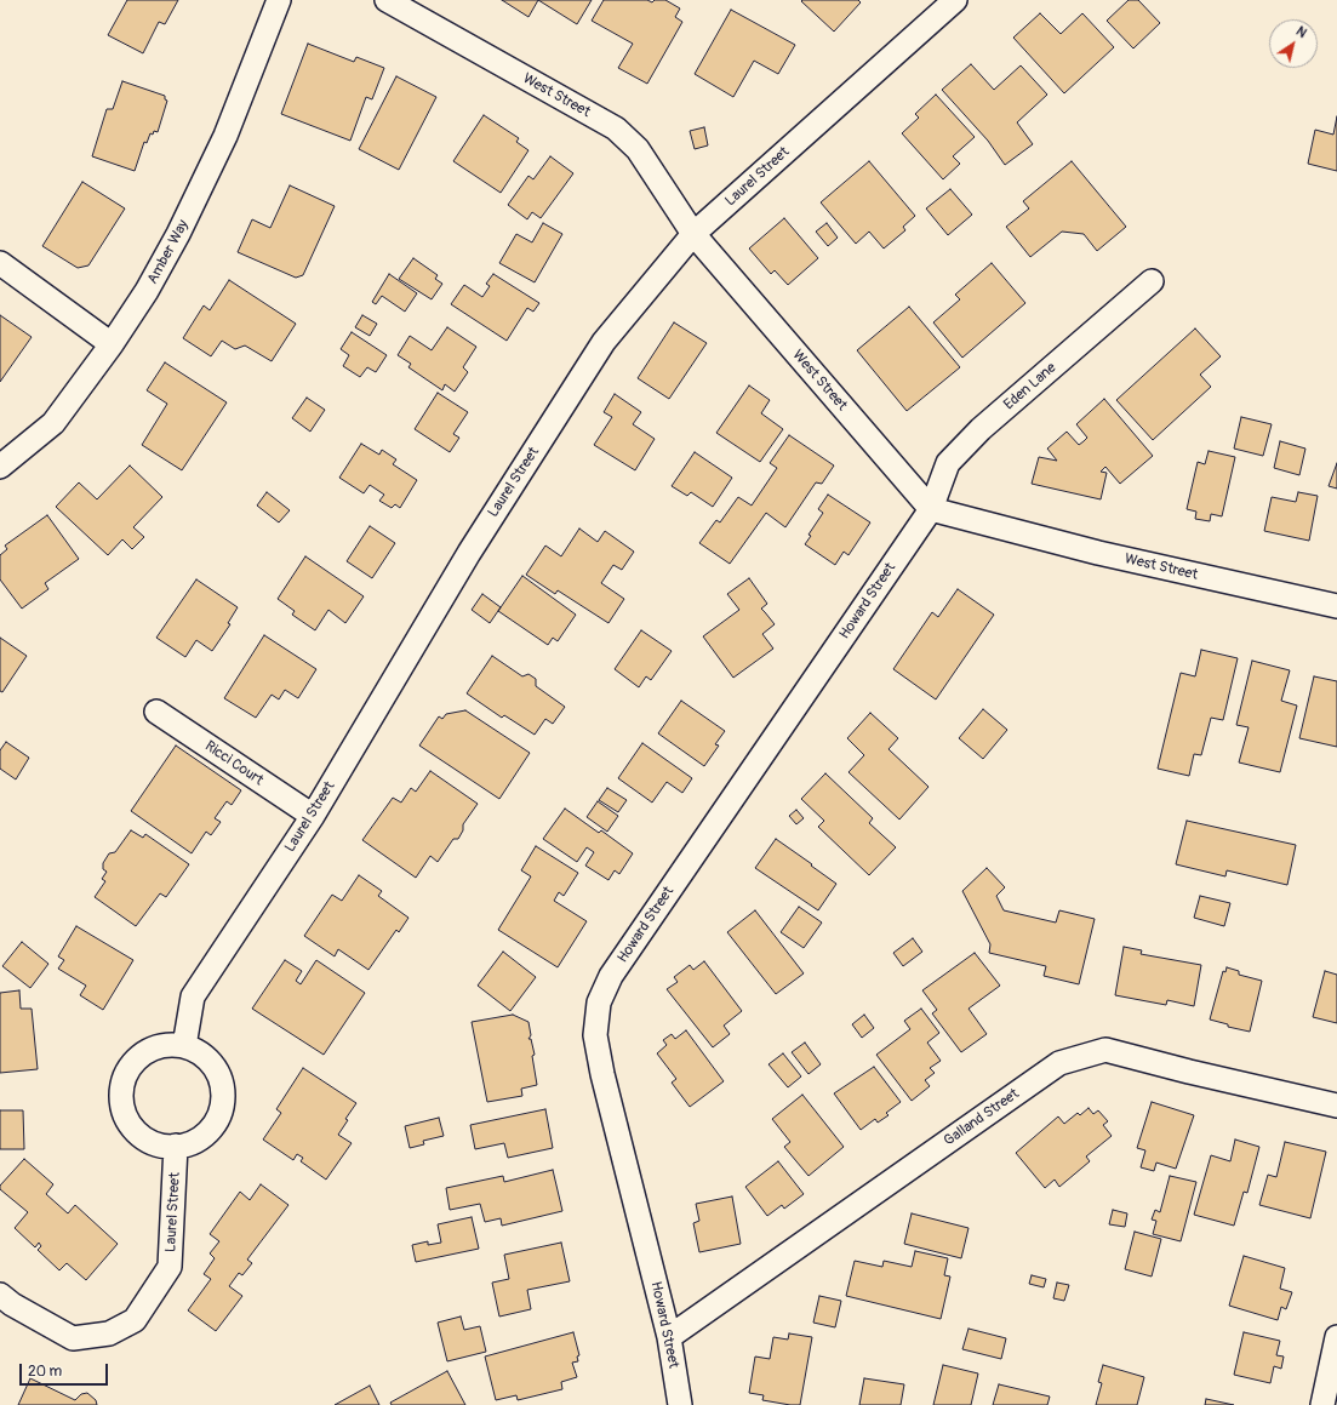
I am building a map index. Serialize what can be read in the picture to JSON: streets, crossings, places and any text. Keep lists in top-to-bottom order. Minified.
{"streets":{"street":["West Street","Laurel Street","Amber Way","Eden Lane","Howard Street","Ricci Court","Galland Street"]},"crossings":[["West Street","Laurel Street"],["West Street","Eden Lane"],["West Street","Howard Street"],["Laurel Street","Ricci Court"],["Eden Lane","Howard Street"],["Howard Street","Galland Street"]],"scale_bar":"20 m","north":"top right"}
